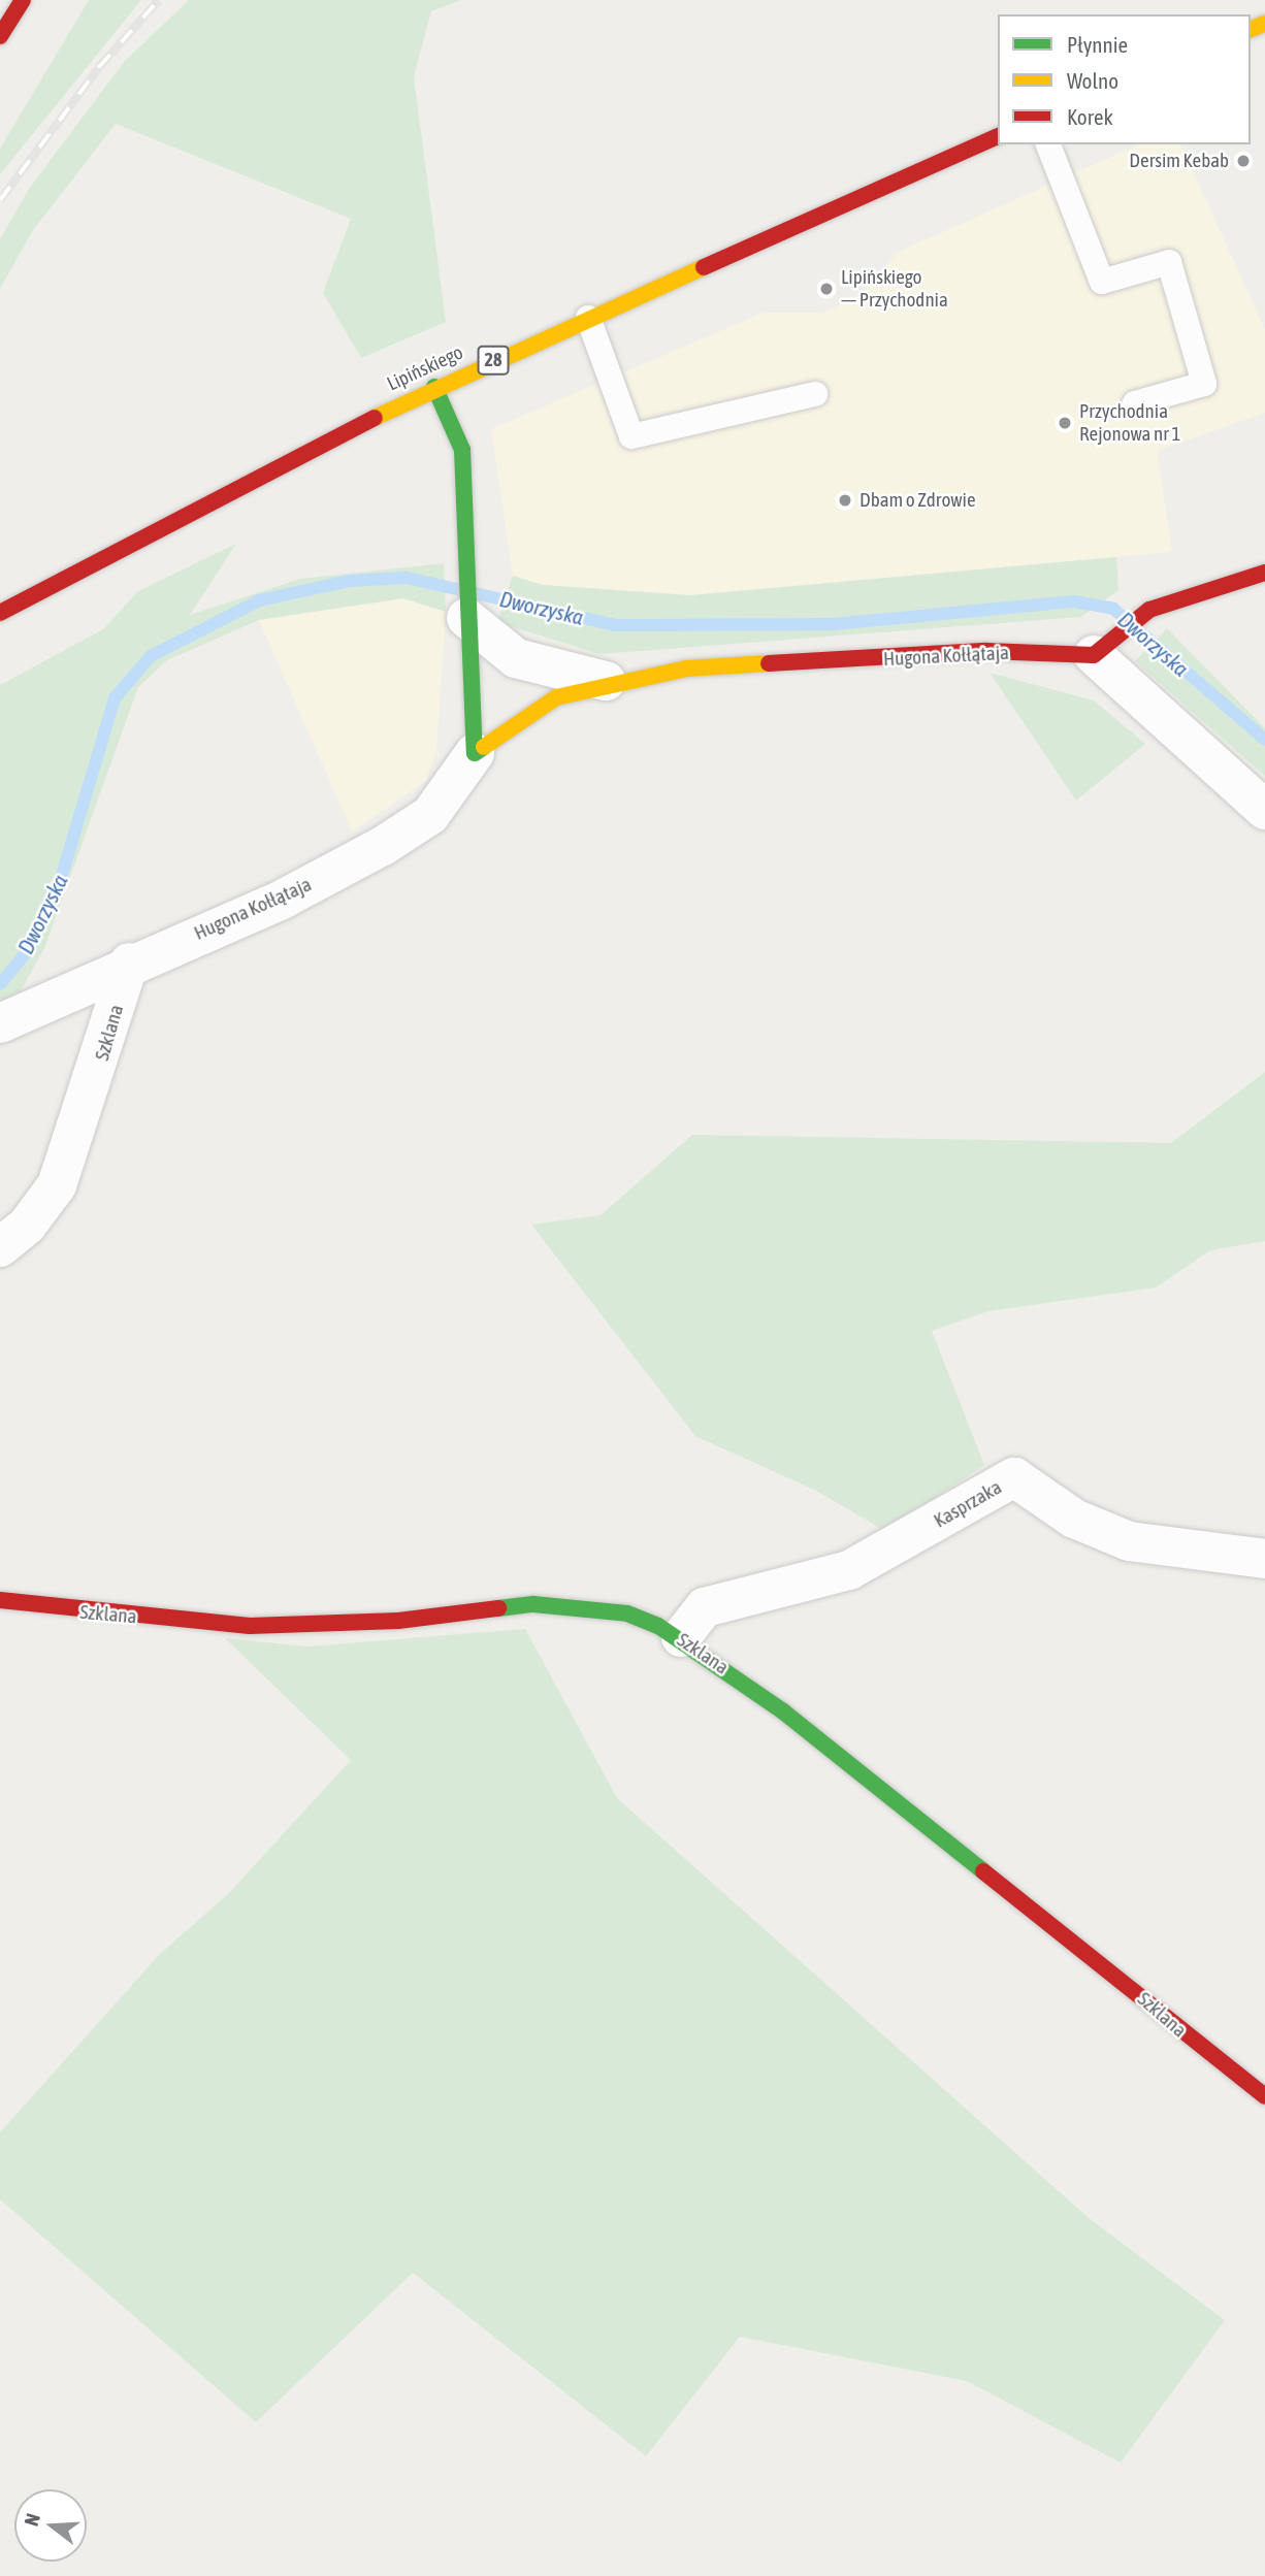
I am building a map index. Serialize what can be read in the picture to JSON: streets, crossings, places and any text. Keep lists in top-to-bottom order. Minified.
{"streets":{"street":["28","Lipińskiego","Hugona Kołłątaja","Szklana","Kasprzaka"]},"crossings":[["Hugona Kołłątaja","Szklana"],["Szklana","Kasprzaka"]],"water":["Dworzyska"],"places":["Dersim Kebab","Lipińskiego — Przychodnia","Przychodnia Rejonowa nr 1","Dbam o Zdrowie"],"legend":["Płynnie","Wolno","Korek"],"north":"left"}
